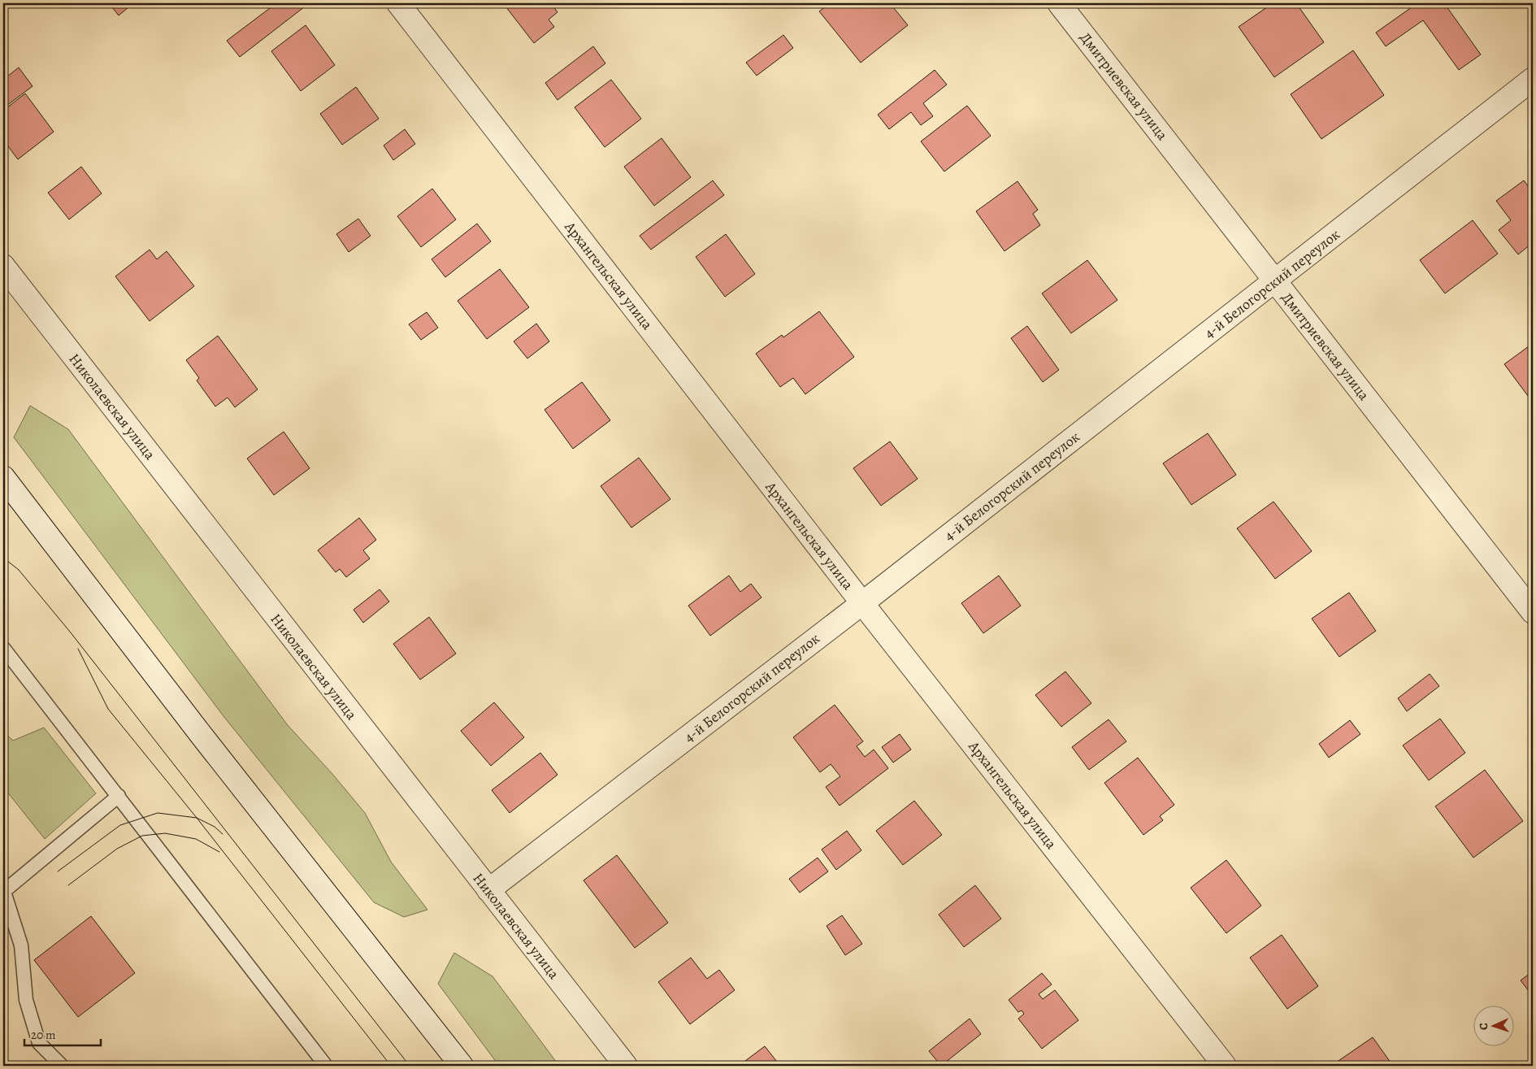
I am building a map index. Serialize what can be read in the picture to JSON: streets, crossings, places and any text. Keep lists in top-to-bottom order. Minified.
{"streets":{"street":["Дмитриевская улица","Архангельская улица","4-й Белогорский переулок","Николаевская улица"]},"crossings":[["Дмитриевская улица","4-й Белогорский переулок"],["Архангельская улица","4-й Белогорский переулок"],["4-й Белогорский переулок","Николаевская улица"]],"scale_bar":"20 m","north":"left"}
